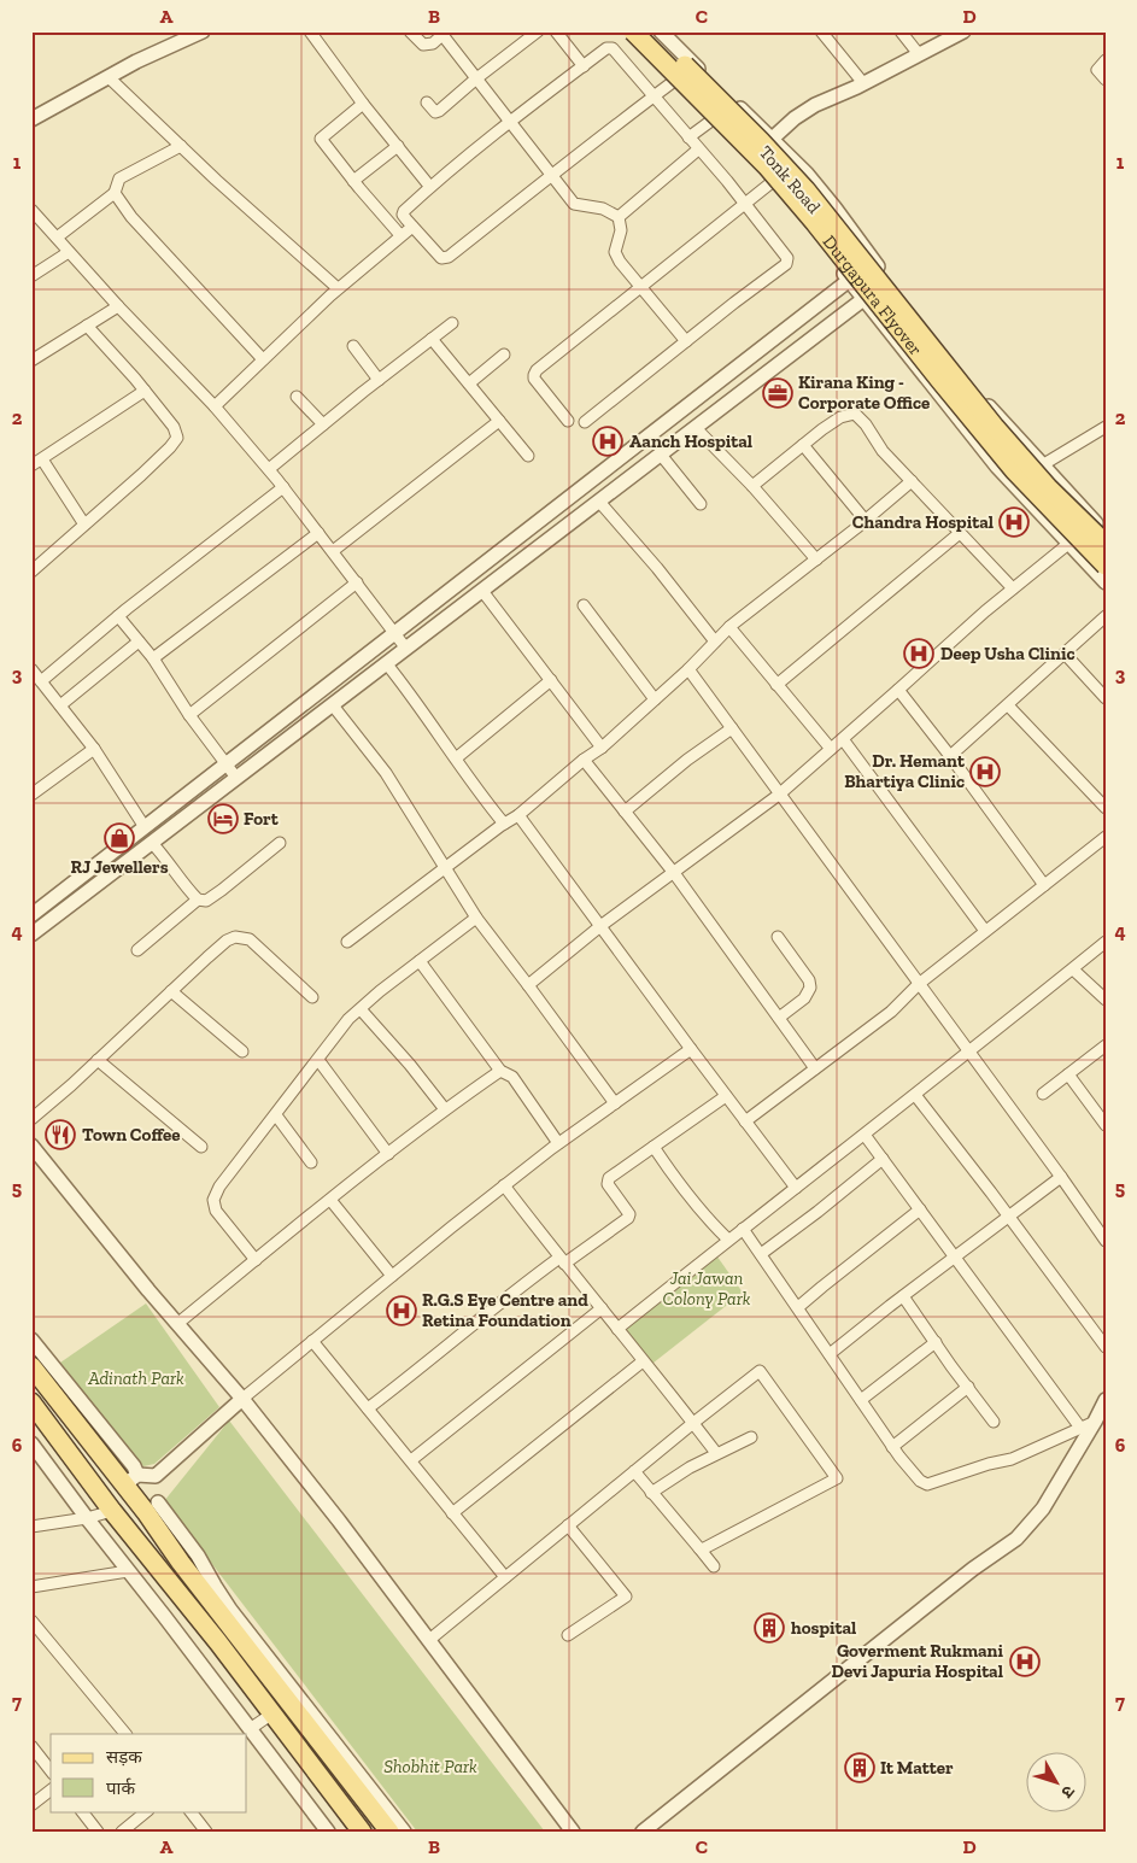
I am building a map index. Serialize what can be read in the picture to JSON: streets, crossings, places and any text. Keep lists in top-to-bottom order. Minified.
{"streets":{"main road":["Durgapura Flyover"],"street":["Tonk Road"]},"parks":["Jai Jawan Colony Park","Adinath Park","Shobhit Park"],"places":{"office":["Kirana King - Corporate Office"],"hospital":["Aanch Hospital","Chandra Hospital","Deep Usha Clinic","Dr. Hemant Bhartiya Clinic","R.G.S Eye Centre and Retina Foundation","Goverment Rukmani Devi Japuria Hospital"],"hotel":["Fort"],"shop":["RJ Jewellers"],"restaurant":["Town Coffee"],"building":["hospital","It Matter"]},"legend":["सड़क","पार्क"],"north":"bottom right","grid":{"columns":["A","B","C","D"],"rows":["1","2","3","4","5","6","7"]}}
